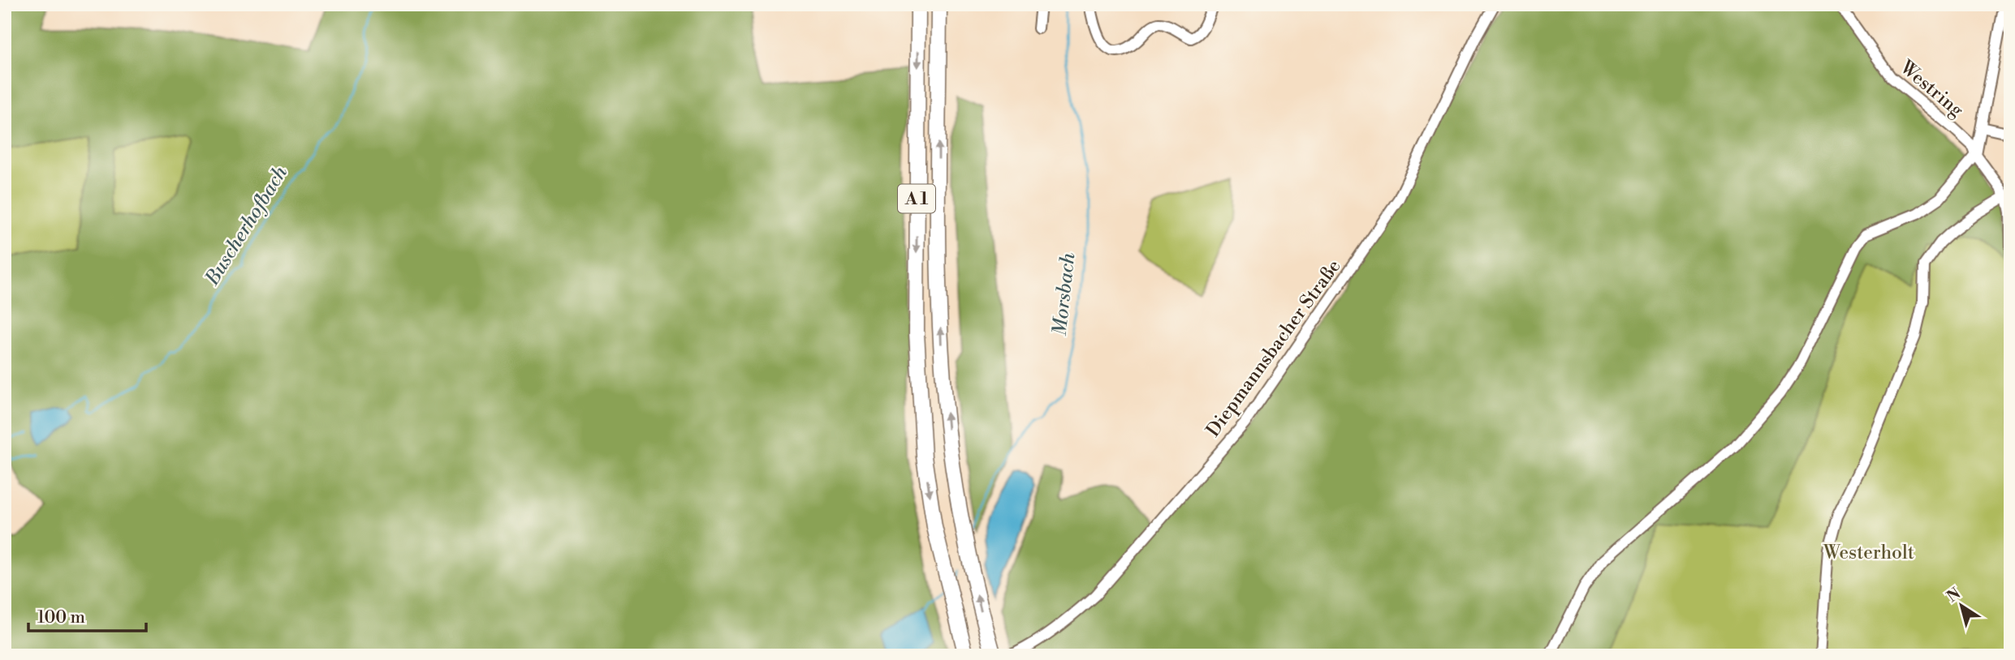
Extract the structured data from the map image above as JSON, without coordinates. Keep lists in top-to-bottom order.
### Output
{
  "streets": {
    "highway": ["A 1"],
    "street": ["Westring", "Diepmannsbacher Straße"]
  },
  "water": ["Buscherhofbach", "Morsbach"],
  "parks": ["Westerholt"],
  "scale_bar": "100 m",
  "north": "top left"
}
